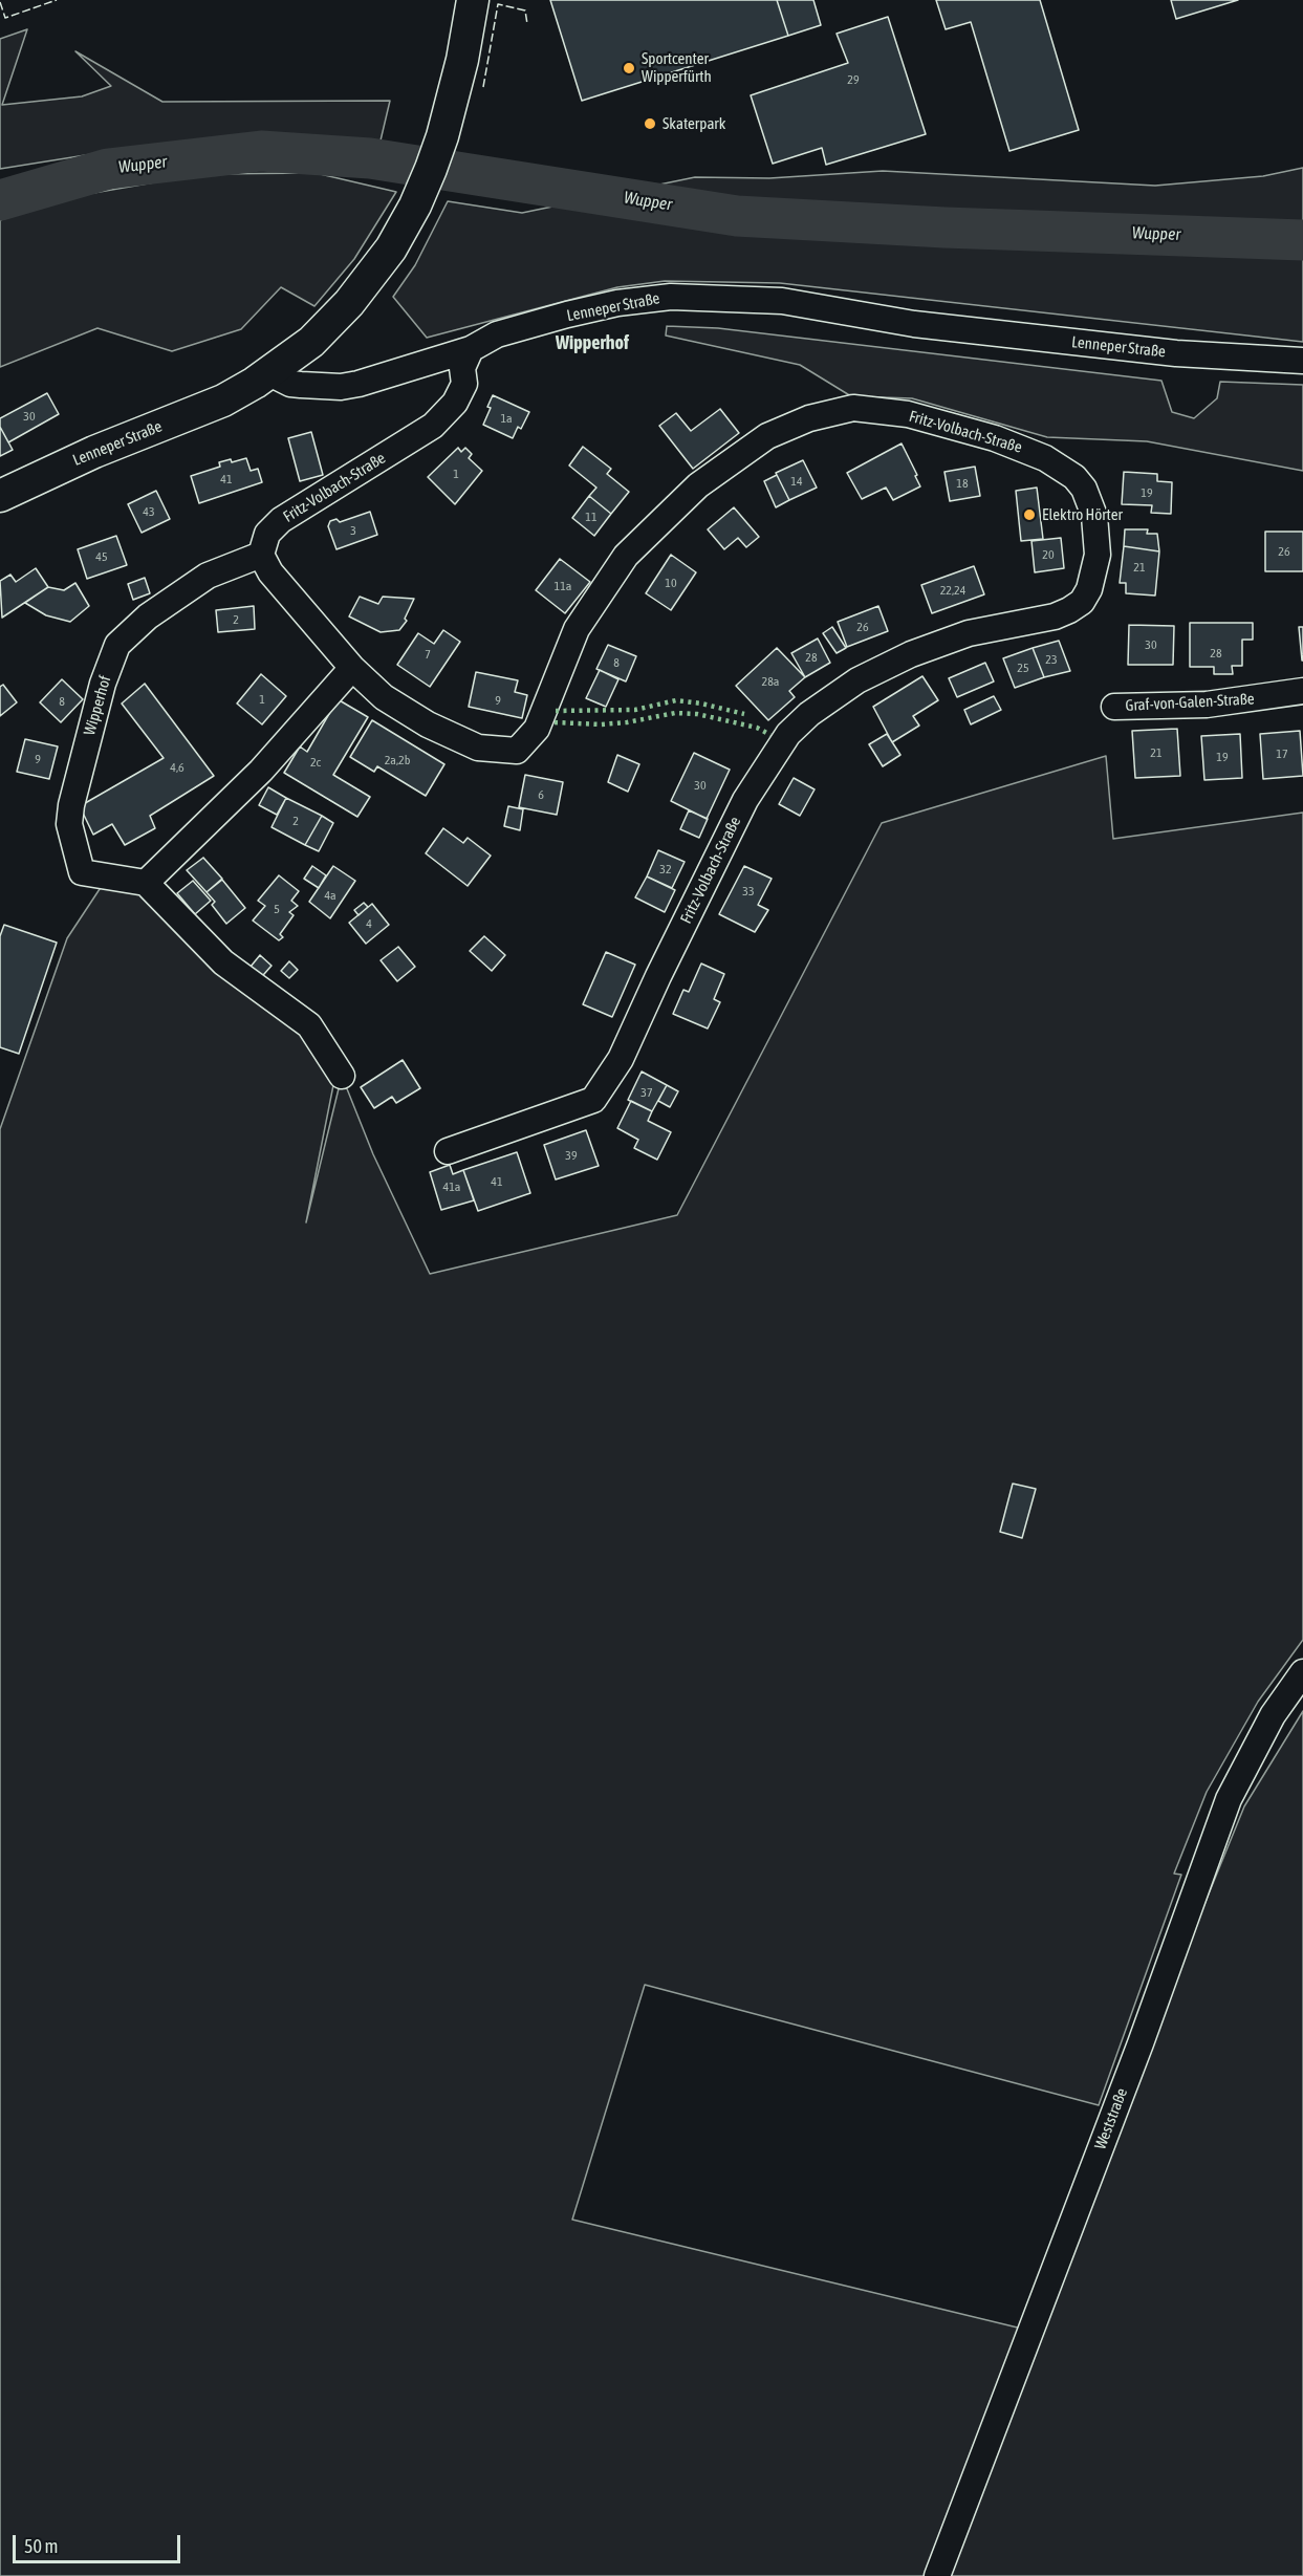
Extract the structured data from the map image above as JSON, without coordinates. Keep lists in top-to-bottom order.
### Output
{
  "streets": {
    "main road": ["Lenneper Straße"],
    "street": [
      "Fritz-Volbach-Straße",
      "Graf-von-Galen-Straße",
      "Wipperhof",
      "Weststraße"
    ]
  },
  "crossings": [
    ["Lenneper Straße", "Fritz-Volbach-Straße"],
    ["Fritz-Volbach-Straße", "Wipperhof"]
  ],
  "districts": ["Wipperhof"],
  "water": ["Wupper"],
  "places": ["Sportcenter Wipperfürth", "Skaterpark", "Elektro Hörter"],
  "house_numbers": [
    "29",
    "30",
    "1a",
    "1",
    "41",
    "14",
    "18",
    "19",
    "43",
    "11",
    "3",
    "26",
    "20",
    "45",
    "21",
    "10",
    "11a",
    "22,24",
    "2",
    "26",
    "30",
    "28",
    "7",
    "28",
    "23",
    "8",
    "25",
    "28a",
    "1",
    "9",
    "8",
    "21",
    "17",
    "19",
    "9",
    "2a,2b",
    "2c",
    "4,6",
    "30",
    "6",
    "2",
    "32",
    "33",
    "4a",
    "5",
    "4",
    "37",
    "39",
    "41",
    "41a"
  ],
  "scale_bar": "50 m"
}
